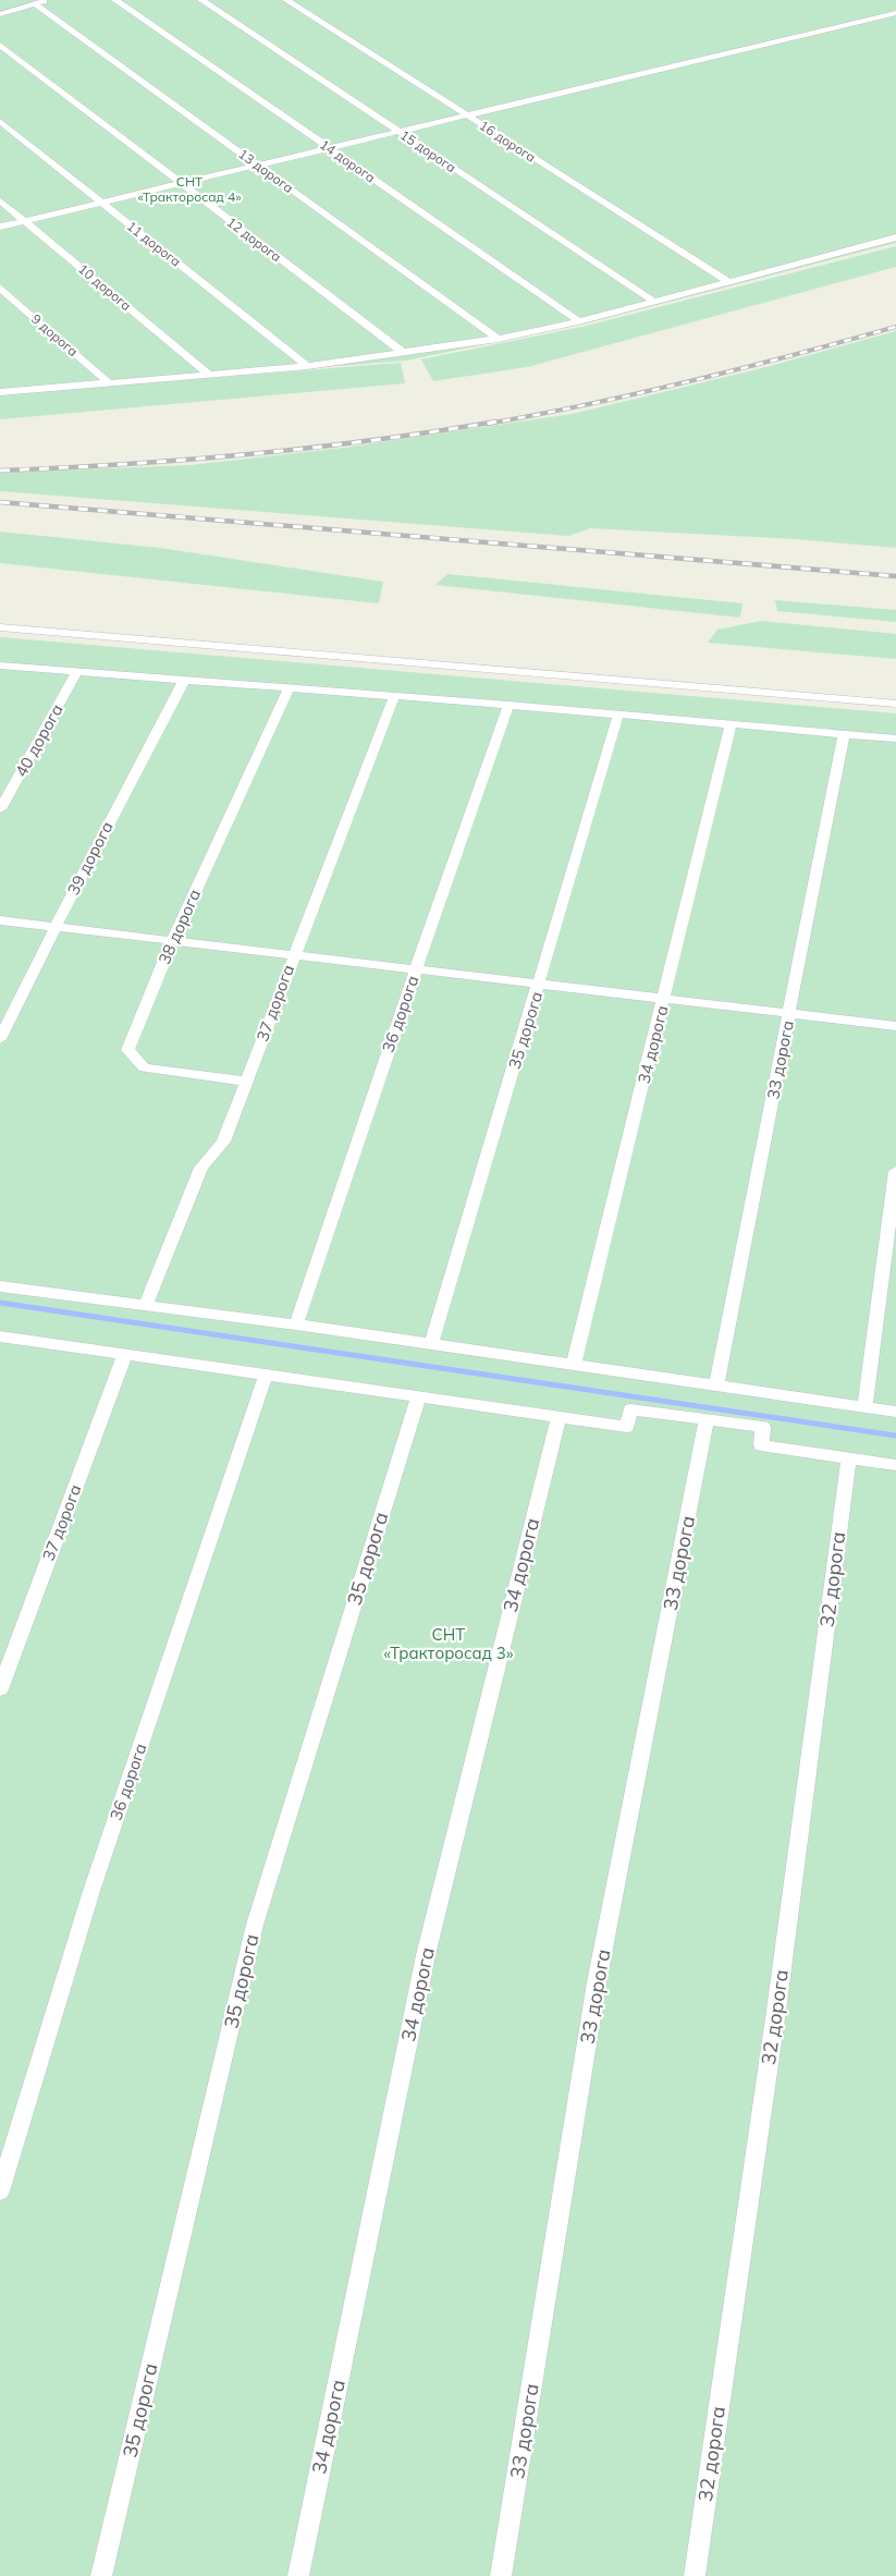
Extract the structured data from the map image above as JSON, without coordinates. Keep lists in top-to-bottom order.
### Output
{
  "streets": {
    "street": [
      "16 дорога",
      "15 дорога",
      "14 дорога",
      "13 дорога",
      "12 дорога",
      "11 дорога",
      "10 дорога",
      "9 дорога",
      "40 дорога",
      "39 дорога",
      "38 дорога",
      "37 дорога",
      "36 дорога",
      "35 дорога",
      "34 дорога",
      "33 дорога",
      "32 дорога"
    ]
  },
  "crossings": [
    ["38 дорога", "37 дорога"]
  ],
  "parks": ["СНТ «Тракторосад 4»", "СНТ «Тракторосад 3»"]
}
